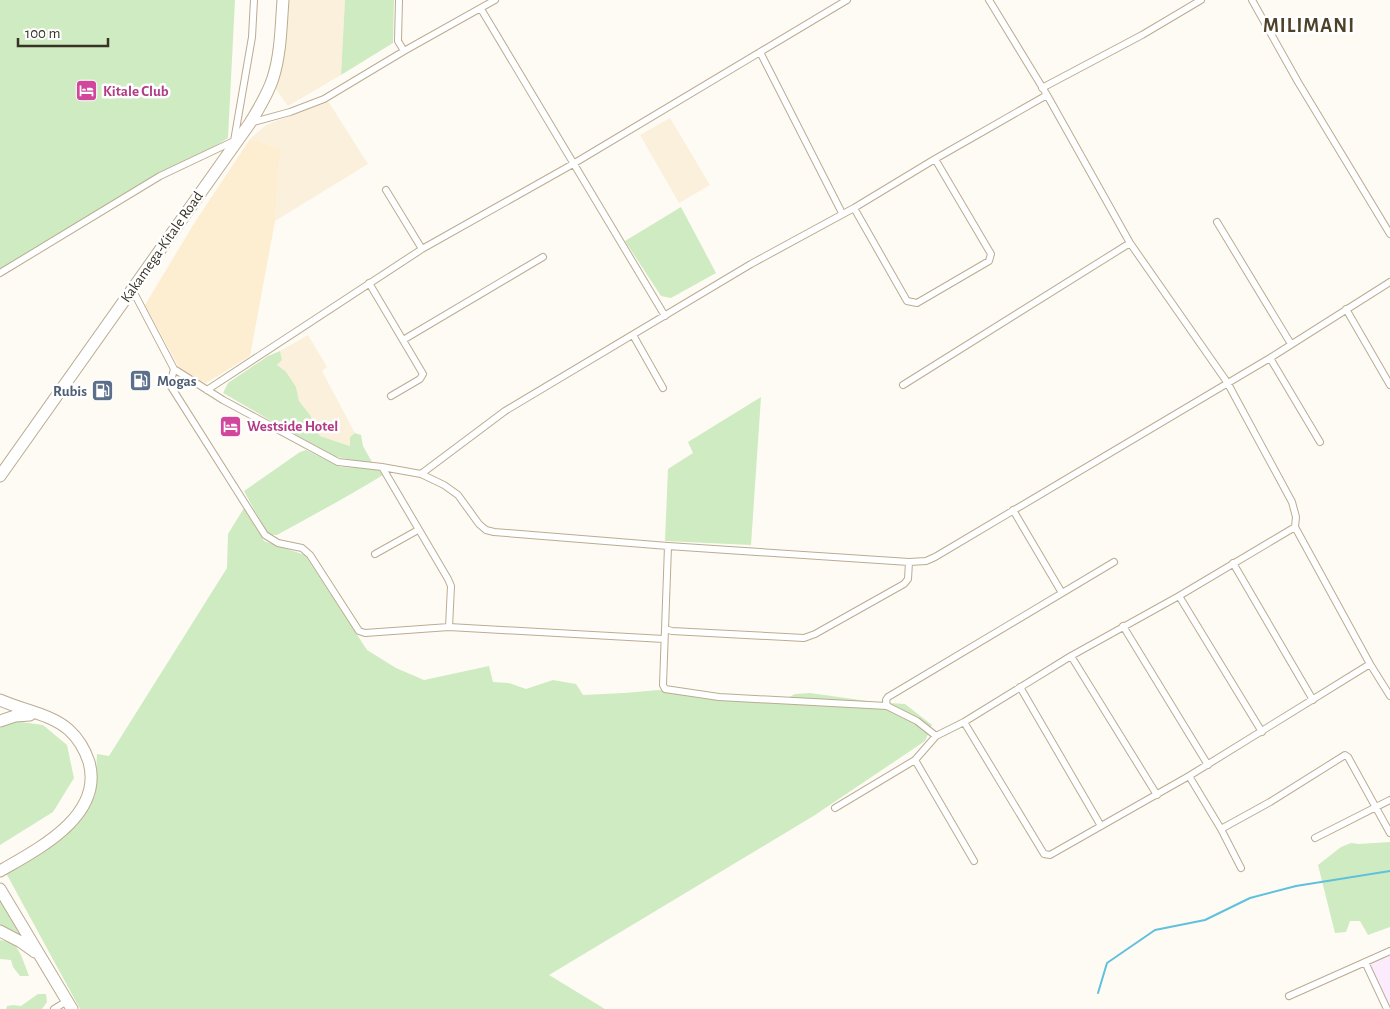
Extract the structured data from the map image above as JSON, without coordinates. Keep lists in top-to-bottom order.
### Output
{
  "streets": {
    "highway": ["Kakamega-Kitale Road"]
  },
  "districts": ["MILIMANI"],
  "places": {
    "hotel": ["Kitale Club", "Westside Hotel"],
    "fuel station": ["Mogas", "Rubis"]
  },
  "scale_bar": "100 m"
}
